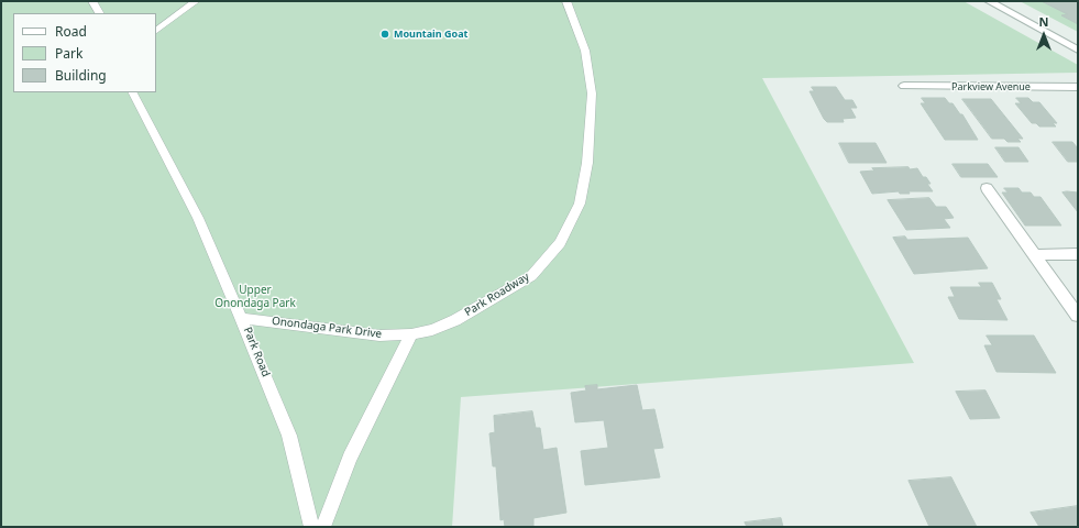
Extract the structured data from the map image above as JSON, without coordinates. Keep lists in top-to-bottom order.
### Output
{
  "streets": {
    "street": ["Parkview Avenue"],
    "lane": ["Park Roadway", "Onondaga Park Drive", "Park Road"]
  },
  "crossings": [
    ["Park Roadway", "Onondaga Park Drive"],
    ["Onondaga Park Drive", "Park Road"]
  ],
  "parks": ["Upper Onondaga Park"],
  "places": ["Mountain Goat"],
  "legend": ["Road", "Park", "Building"],
  "north": "top"
}
